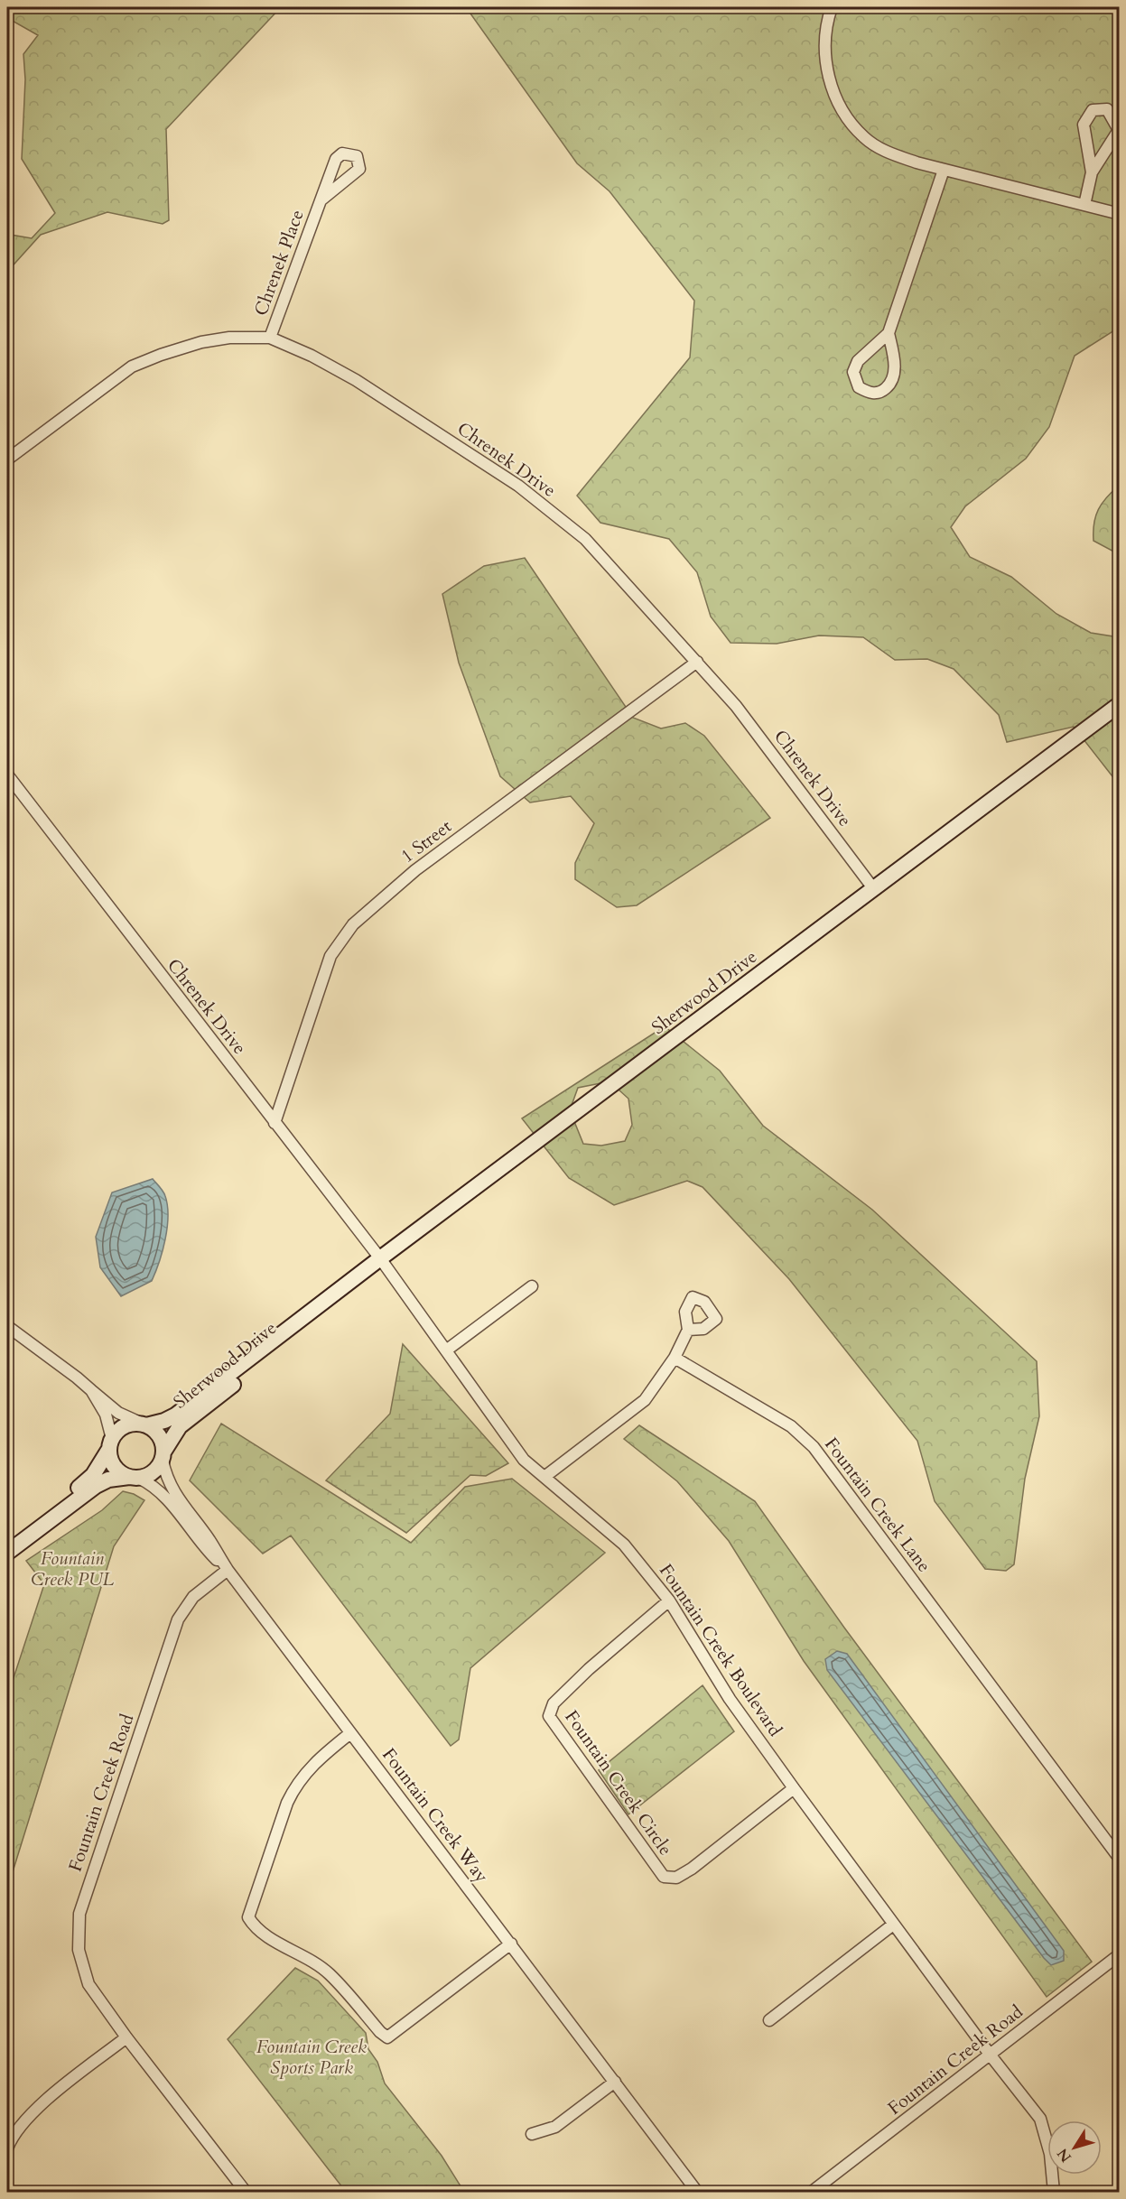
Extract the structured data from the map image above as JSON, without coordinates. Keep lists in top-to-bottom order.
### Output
{
  "streets": {
    "street": [
      "Chrenek Place",
      "Chrenek Drive",
      "1 Street",
      "Sherwood Drive",
      "Fountain Creek Lane",
      "Fountain Creek Boulevard",
      "Fountain Creek Circle",
      "Fountain Creek Road",
      "Fountain Creek Way"
    ]
  },
  "crossings": [
    ["Chrenek Place", "Chrenek Drive"],
    ["Chrenek Drive", "1 Street"],
    ["Chrenek Drive", "Sherwood Drive"],
    ["Chrenek Drive", "Fountain Creek Boulevard"],
    ["Sherwood Drive", "Fountain Creek Boulevard"],
    ["Sherwood Drive", "Fountain Creek Way"],
    ["Fountain Creek Boulevard", "Fountain Creek Circle"],
    ["Fountain Creek Boulevard", "Fountain Creek Road"],
    ["Fountain Creek Road", "Fountain Creek Way"]
  ],
  "parks": ["Fountain Creek PUL", "Fountain Creek Sports Park"],
  "north": "bottom left"
}
